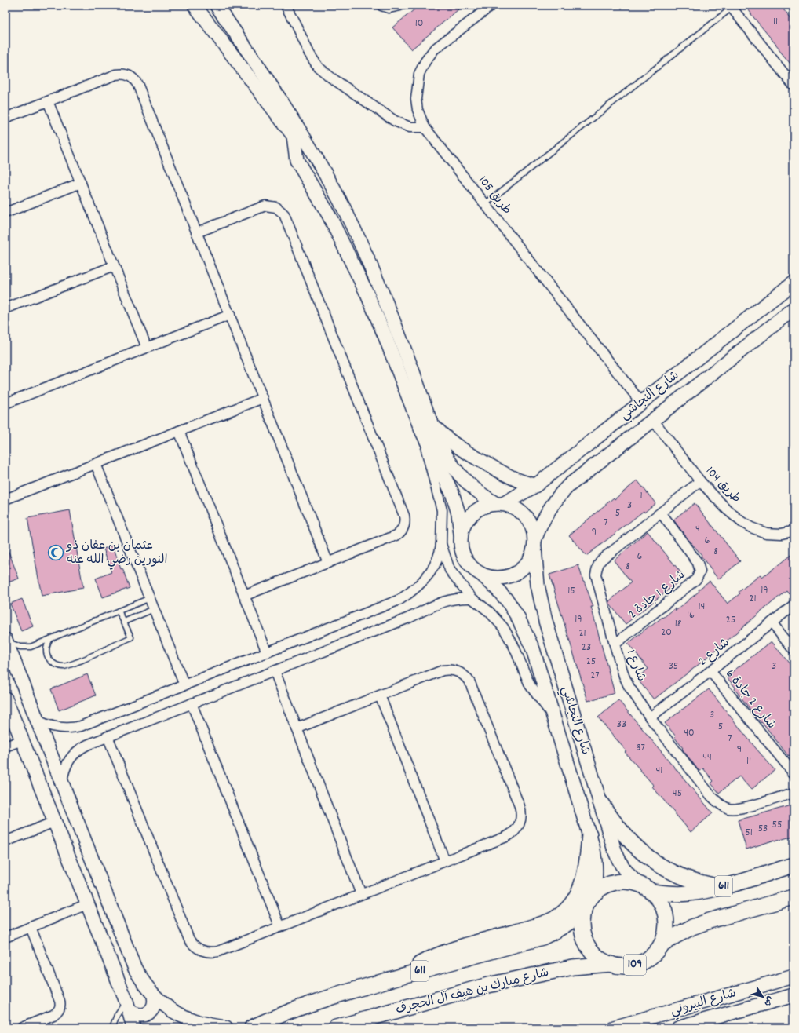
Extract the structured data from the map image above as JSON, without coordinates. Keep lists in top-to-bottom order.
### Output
{
  "streets": {
    "main road": ["611", "109", "شارع مبارك بن هيف آل الحجرف"],
    "street": [
      "طريق 105",
      "شارع النجاشي",
      "طريق 104",
      "شارع 1 جادة 2",
      "شارع 2",
      "شارع 1",
      "شارع 2 جادة 6",
      "شارع البيروني"
    ]
  },
  "crossings": [
    ["طريق 105", "شارع النجاشي"],
    ["شارع النجاشي", "طريق 104"],
    ["شارع النجاشي", "611"],
    ["شارع النجاشي", "109"],
    ["شارع النجاشي", "شارع مبارك بن هيف آل الحجرف"],
    ["طريق 104", "شارع 1"],
    ["شارع 1 جادة 2", "شارع 1"],
    ["شارع 2", "شارع 1"],
    ["شارع 2", "شارع 2 جادة 6"],
    ["611", "109"],
    ["611", "شارع مبارك بن هيف آل الحجرف"],
    ["109", "شارع مبارك بن هيف آل الحجرف"]
  ],
  "places": {
    "mosque": ["عثمان بن عفان ذو النورين رضي الله عنه"]
  },
  "house_numbers": [
    "11",
    "10",
    "1",
    "3",
    "5",
    "7",
    "4",
    "9",
    "6",
    "8",
    "6",
    "8",
    "19",
    "15",
    "21",
    "14",
    "16",
    "19",
    "25",
    "18",
    "20",
    "21",
    "23",
    "25",
    "35",
    "3",
    "27",
    "3",
    "33",
    "5",
    "40",
    "7",
    "37",
    "9",
    "44",
    "11",
    "41",
    "45",
    "55",
    "53",
    "51"
  ],
  "north": "bottom right"
}
